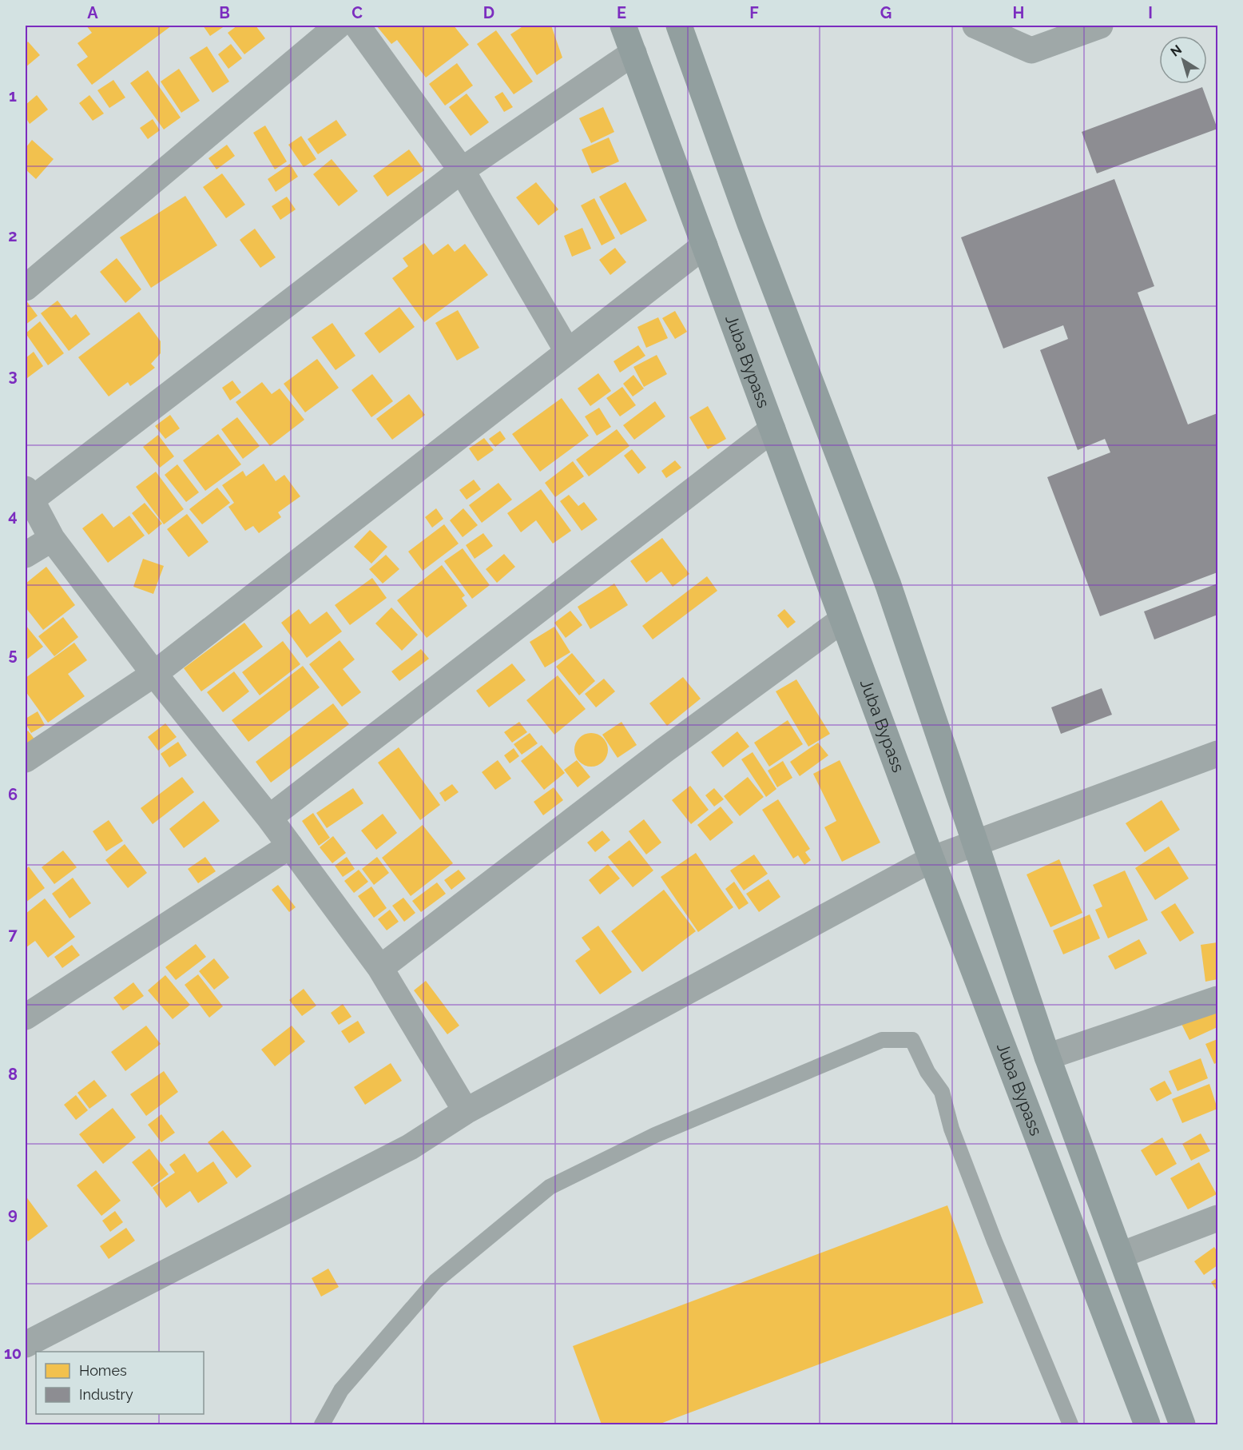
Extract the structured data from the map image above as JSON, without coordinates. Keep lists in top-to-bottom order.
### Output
{
  "streets": {
    "main road": ["Juba Bypass"]
  },
  "legend": ["Homes", "Industry"],
  "north": "top left",
  "grid": {
    "columns": [
      "A",
      "B",
      "C",
      "D",
      "E",
      "F",
      "G",
      "H",
      "I"
    ],
    "rows": [
      "1",
      "2",
      "3",
      "4",
      "5",
      "6",
      "7",
      "8",
      "9",
      "10"
    ]
  }
}
